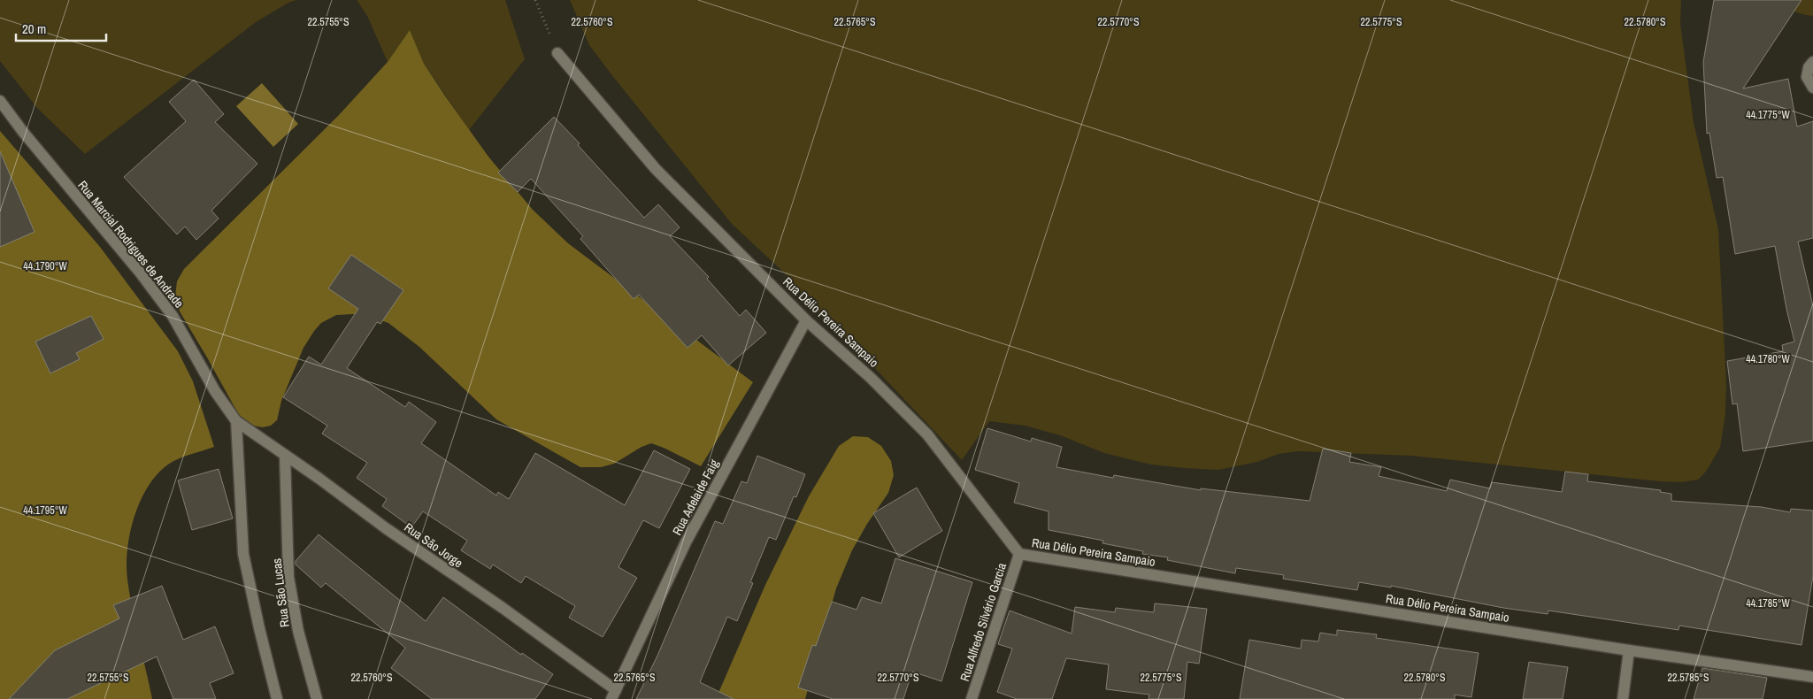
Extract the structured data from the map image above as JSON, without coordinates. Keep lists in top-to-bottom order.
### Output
{
  "streets": {
    "street": [
      "Rua Marcial Rodrigues de Andrade",
      "Rua Délio Pereira Sampaio",
      "Rua Adelaide Faig",
      "Rua São Jorge",
      "Rua São Lucas",
      "Rua Alfredo Silvério Garcia"
    ]
  },
  "crossings": [
    ["Rua Marcial Rodrigues de Andrade", "Rua São Jorge"],
    ["Rua Délio Pereira Sampaio", "Rua Adelaide Faig"],
    ["Rua Délio Pereira Sampaio", "Rua Alfredo Silvério Garcia"],
    ["Rua Adelaide Faig", "Rua São Jorge"],
    ["Rua São Jorge", "Rua São Lucas"]
  ],
  "scale_bar": "20 m",
  "coordinates": [
    "22.5755°S",
    "22.5760°S",
    "22.5765°S",
    "22.5770°S",
    "22.5775°S",
    "22.5780°S",
    "44.1775°W",
    "44.1790°W",
    "44.1780°W",
    "44.1795°W",
    "44.1785°W",
    "22.5785°S"
  ]
}
